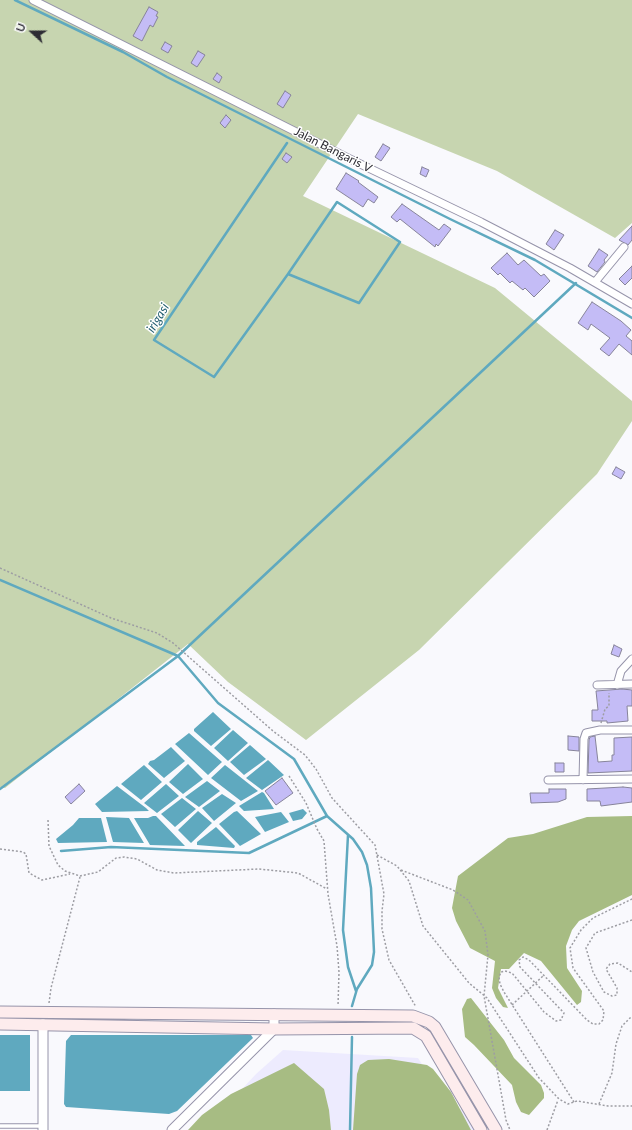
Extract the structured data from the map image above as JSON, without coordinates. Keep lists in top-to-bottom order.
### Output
{
  "streets": {
    "street": ["Jalan Bangaris V"]
  },
  "water": ["irigasi"],
  "north": "left"
}
